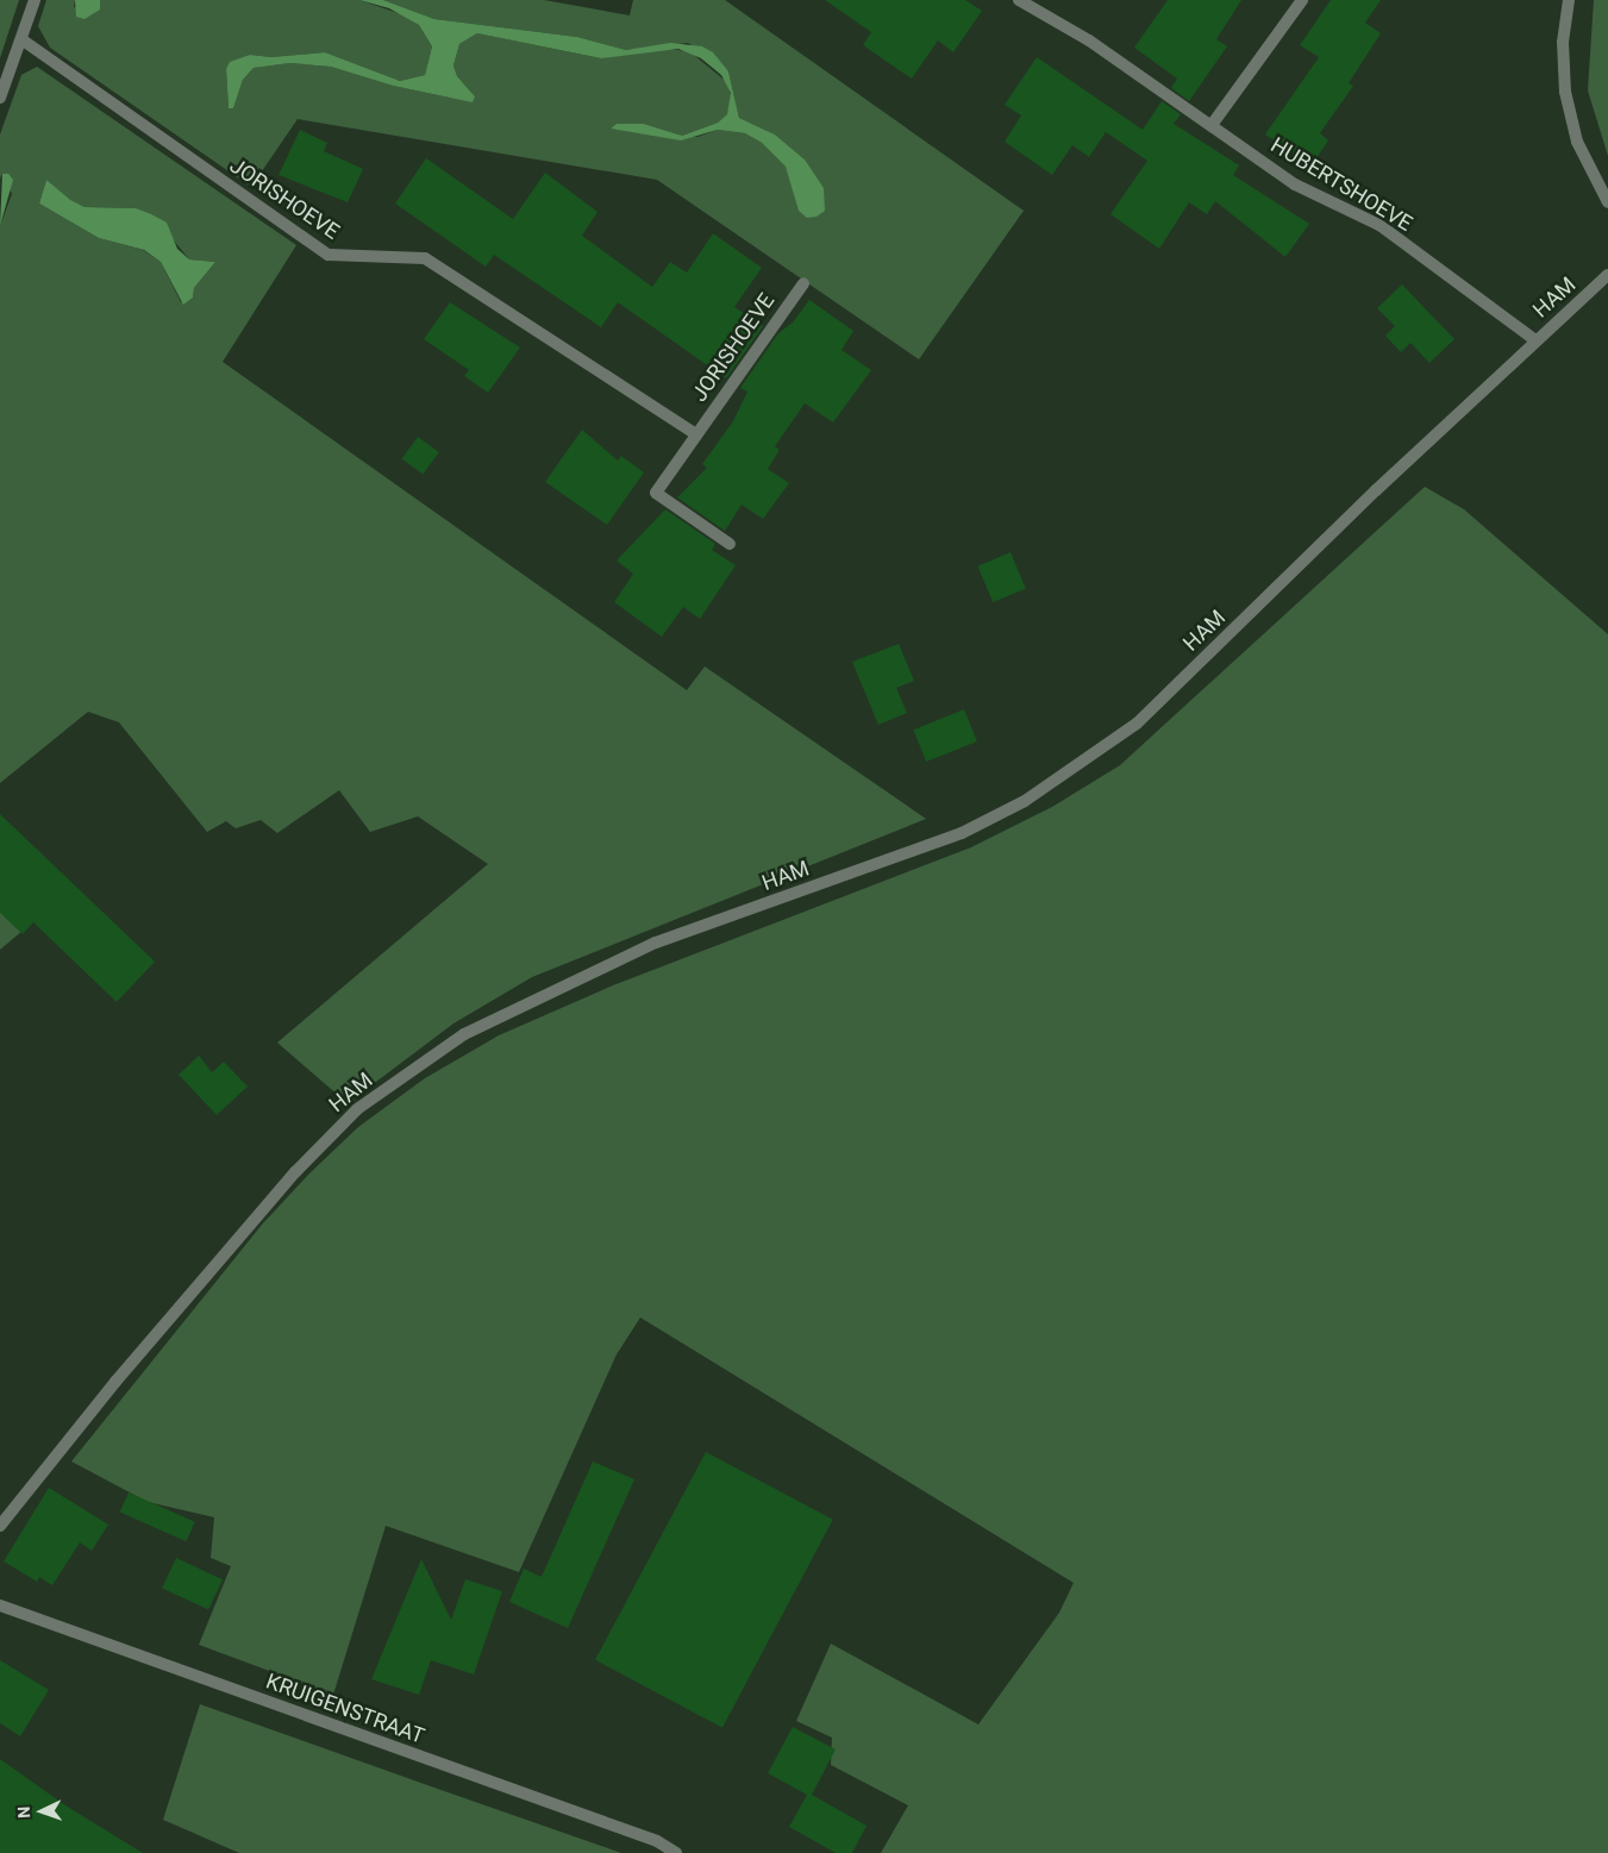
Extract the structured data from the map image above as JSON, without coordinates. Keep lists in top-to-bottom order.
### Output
{
  "streets": {
    "street": [
      "HUBERTSHOEVE",
      "JORISHOEVE",
      "HAM",
      "KRUIGENSTRAAT"
    ]
  },
  "crossings": [
    ["HUBERTSHOEVE", "HAM"]
  ],
  "north": "left"
}
